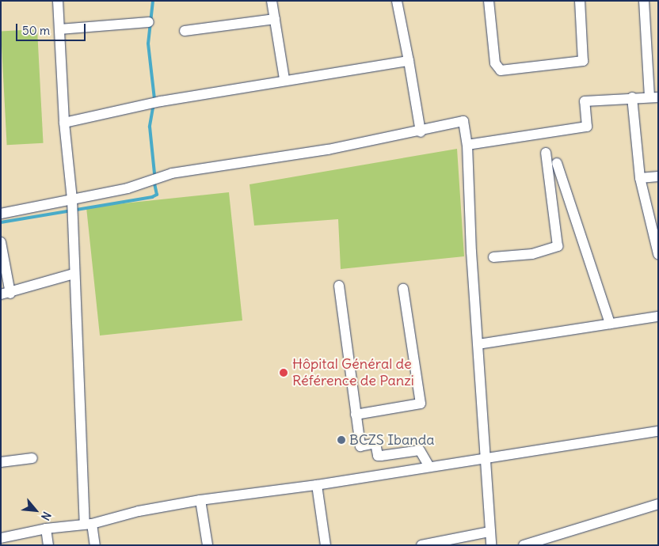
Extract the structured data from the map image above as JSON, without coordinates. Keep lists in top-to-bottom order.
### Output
{
  "places": ["Hôpital Général de Référence de Panzi", "BCZS Ibanda"],
  "scale_bar": "50 m",
  "north": "bottom right"
}
